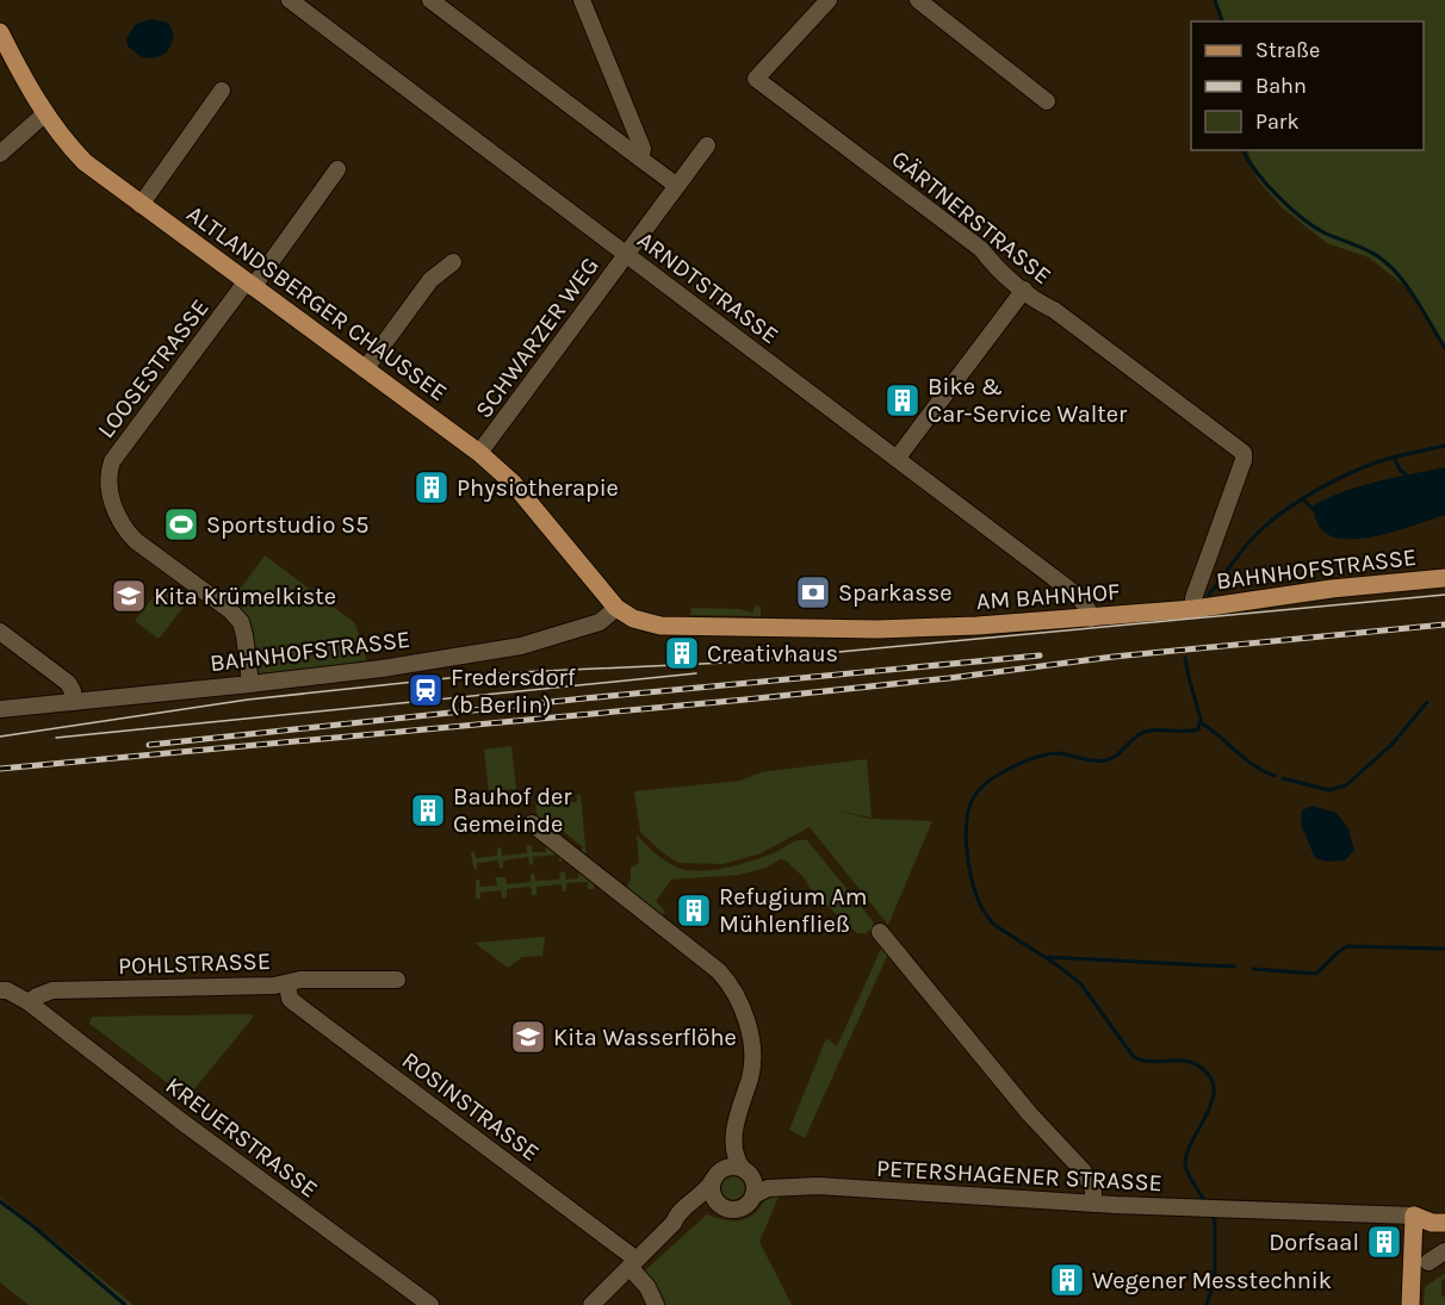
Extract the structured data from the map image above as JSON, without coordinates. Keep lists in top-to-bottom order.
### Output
{
  "streets": {
    "main road": ["ALTLANDSBERGER CHAUSSEE", "BAHNHOFSTRASSE", "AM BAHNHOF"],
    "street": [
      "GÄRTNERSTRASSE",
      "ARNDTSTRASSE",
      "SCHWARZER WEG",
      "LOOSESTRASSE",
      "POHLSTRASSE",
      "ROSINSTRASSE",
      "KREUERSTRASSE",
      "PETERSHAGENER STRASSE"
    ]
  },
  "crossings": [
    ["GÄRTNERSTRASSE", "BAHNHOFSTRASSE"],
    ["GÄRTNERSTRASSE", "AM BAHNHOF"],
    ["ARNDTSTRASSE", "SCHWARZER WEG"],
    ["ARNDTSTRASSE", "AM BAHNHOF"],
    ["ALTLANDSBERGER CHAUSSEE", "SCHWARZER WEG"],
    ["ALTLANDSBERGER CHAUSSEE", "LOOSESTRASSE"],
    ["ALTLANDSBERGER CHAUSSEE", "BAHNHOFSTRASSE"],
    ["ALTLANDSBERGER CHAUSSEE", "AM BAHNHOF"],
    ["LOOSESTRASSE", "BAHNHOFSTRASSE"],
    ["BAHNHOFSTRASSE", "AM BAHNHOF"],
    ["POHLSTRASSE", "ROSINSTRASSE"],
    ["POHLSTRASSE", "KREUERSTRASSE"],
    ["ROSINSTRASSE", "PETERSHAGENER STRASSE"]
  ],
  "places": {
    "building": [
      "Bike & Car-Service Walter",
      "Physiotherapie",
      "Creativhaus",
      "Bauhof der Gemeinde",
      "Refugium Am Mühlenfließ",
      "Dorfsaal",
      "Wegener Messtechnik"
    ],
    "sports": ["Sportstudio S5"],
    "bank": ["Sparkasse"],
    "school or university": ["Kita Krümelkiste", "Kita Wasserflöhe"],
    "station": ["Fredersdorf (b Berlin)"]
  },
  "legend": ["Straße", "Bahn", "Park"]
}
